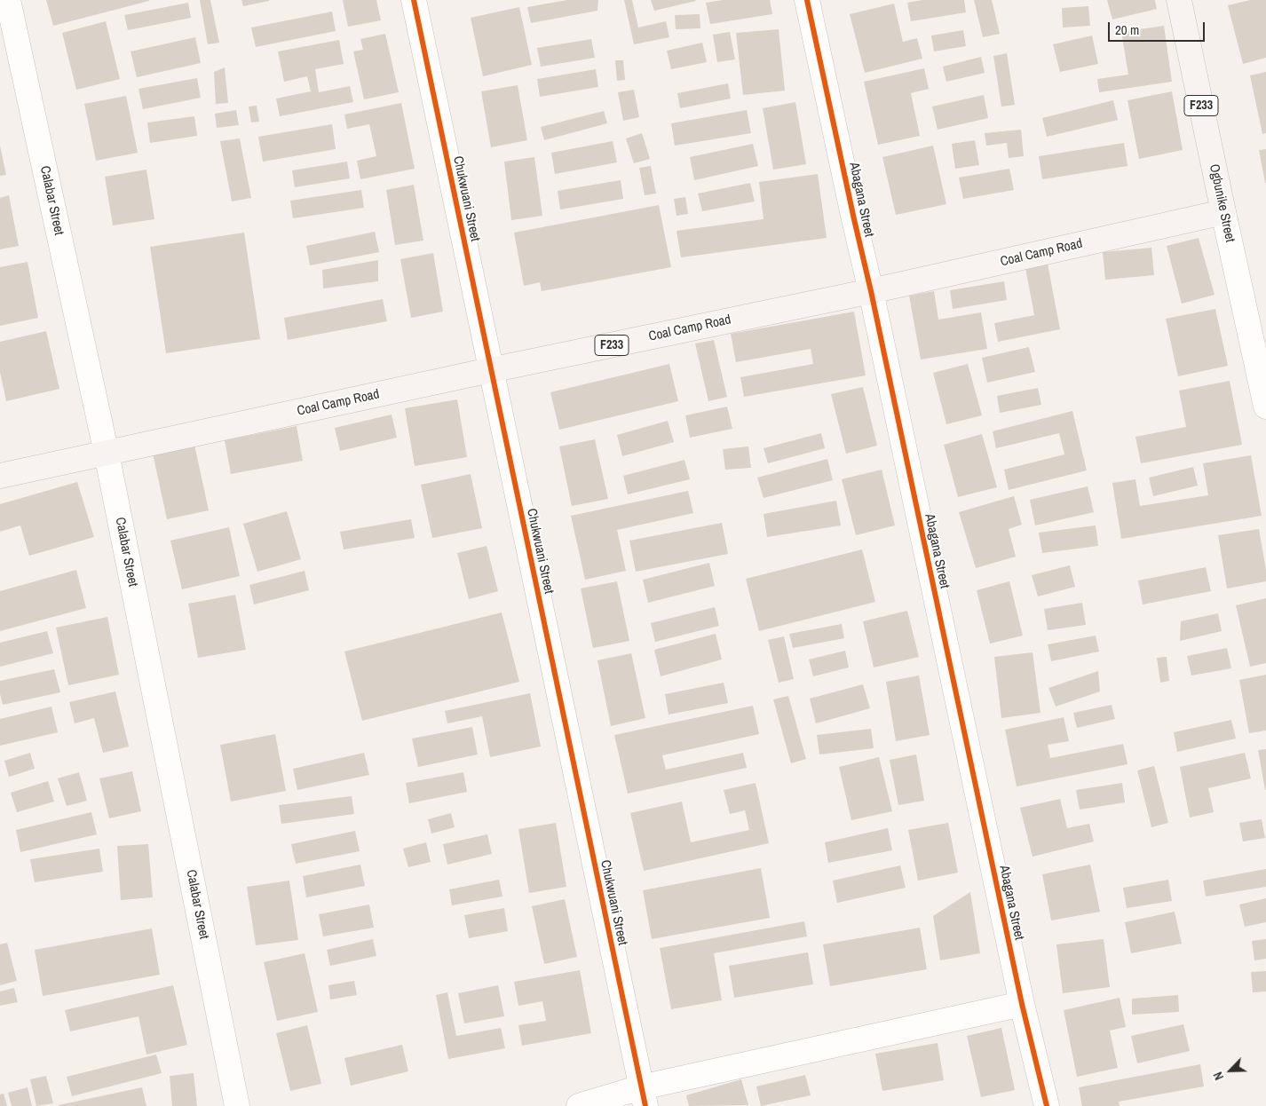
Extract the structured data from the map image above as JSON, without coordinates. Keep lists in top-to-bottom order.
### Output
{
  "streets": {
    "main road": ["F233", "Ogbunike Street", "Coal Camp Road"],
    "street": ["Chukwuani Street", "Abagana Street", "Calabar Street"]
  },
  "crossings": [
    ["Chukwuani Street", "Coal Camp Road"],
    ["Abagana Street", "Coal Camp Road"],
    ["Calabar Street", "Coal Camp Road"],
    ["Ogbunike Street", "Coal Camp Road"]
  ],
  "scale_bar": "20 m",
  "north": "bottom left"
}
